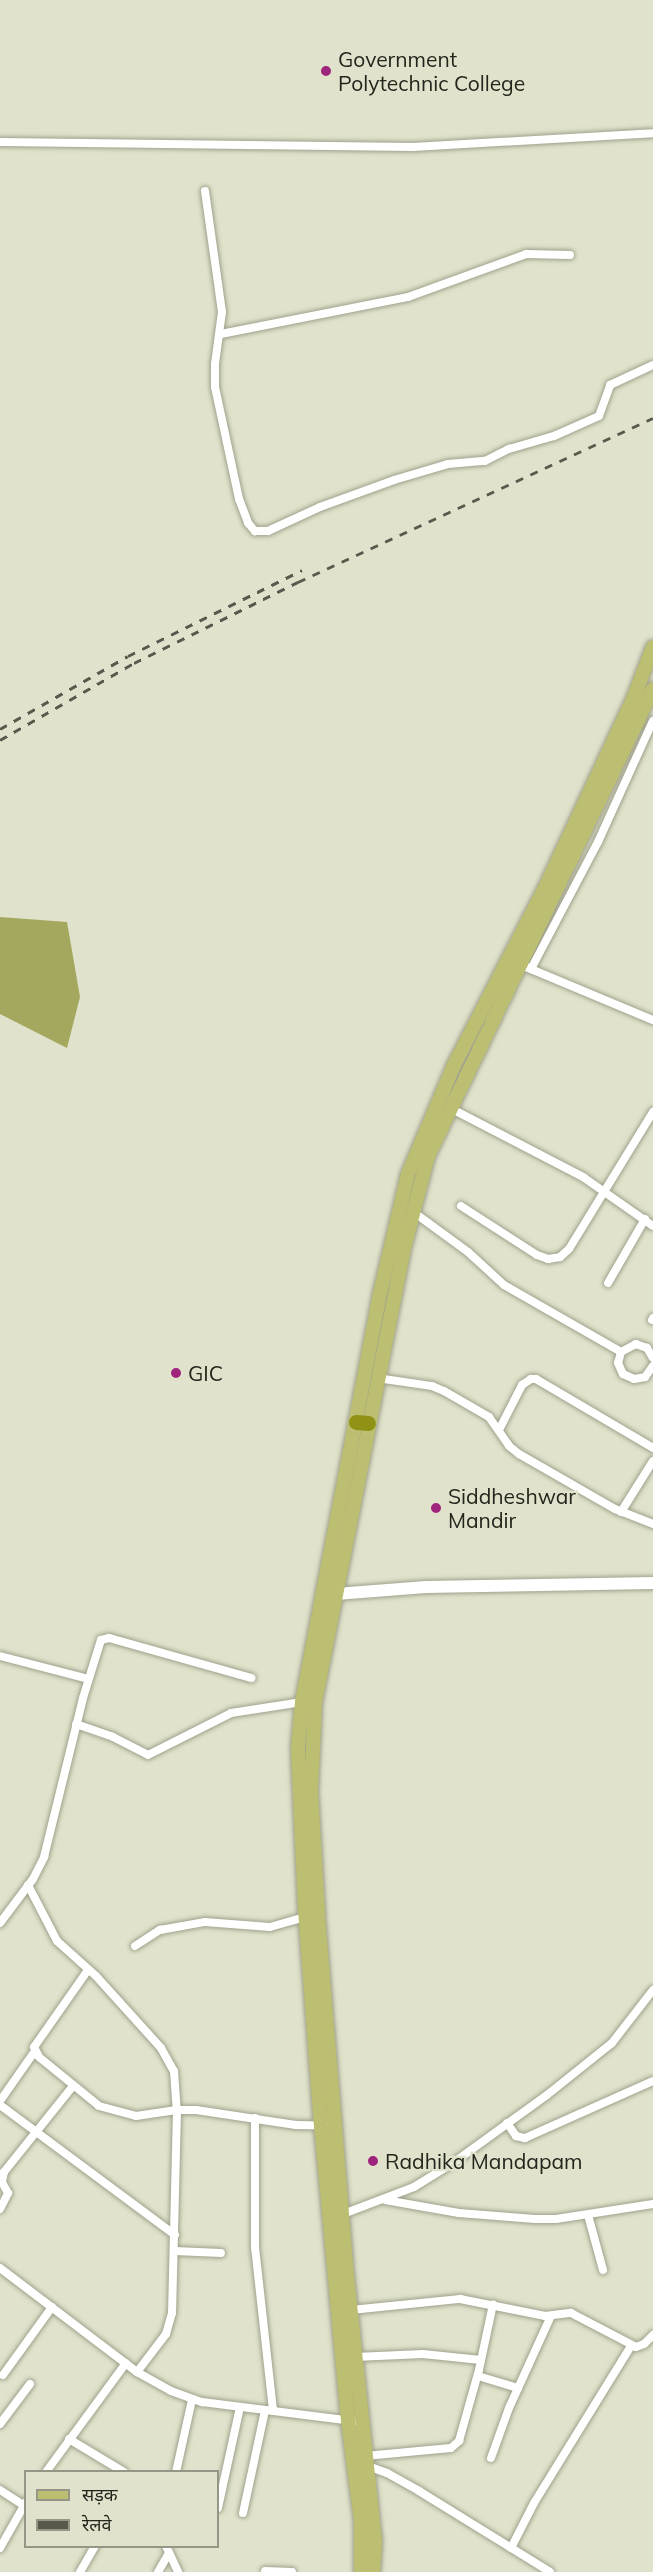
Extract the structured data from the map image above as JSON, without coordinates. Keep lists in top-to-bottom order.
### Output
{
  "places": [
    "Government Polytechnic College",
    "GIC",
    "Siddheshwar Mandir",
    "Radhika Mandapam"
  ],
  "legend": ["सड़क", "रेलवे"]
}
